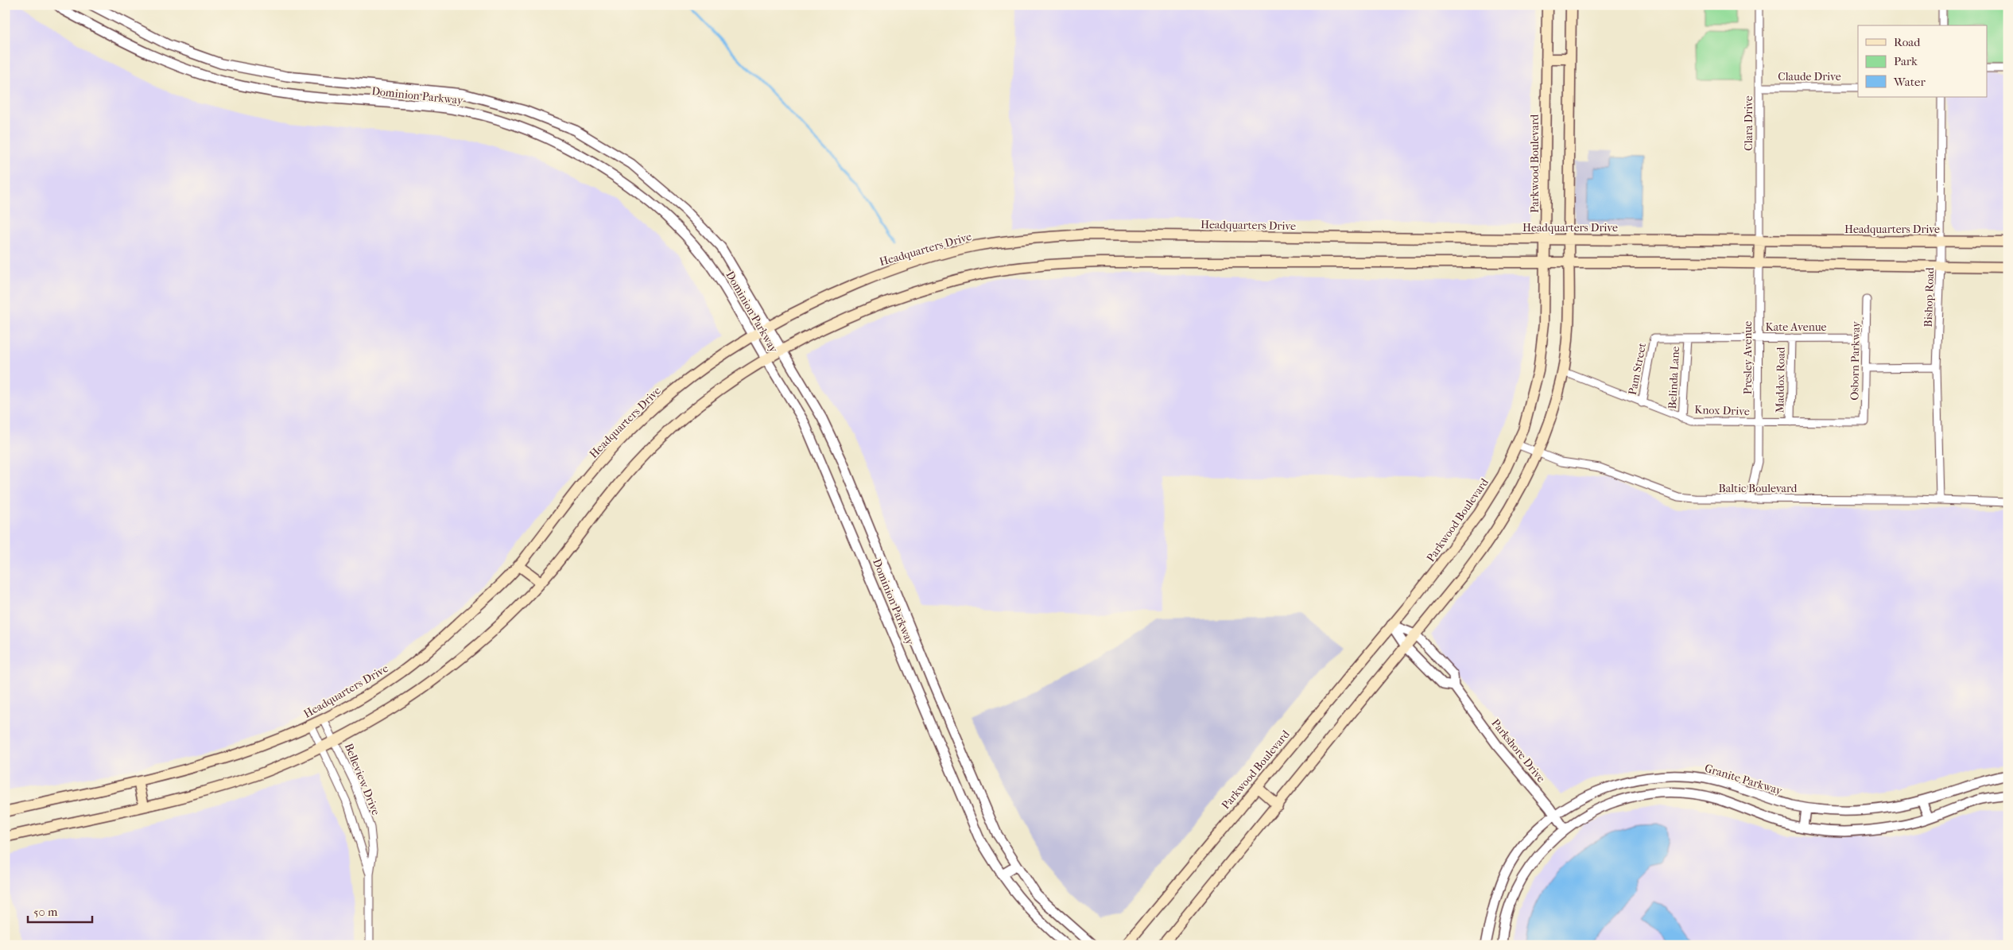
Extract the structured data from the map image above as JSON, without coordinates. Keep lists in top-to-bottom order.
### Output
{
  "streets": {
    "main road": ["Parkwood Boulevard", "Headquarters Drive"],
    "street": [
      "Claude Drive",
      "Dominion Parkway",
      "Clara Drive",
      "Bishop Road",
      "Kate Avenue",
      "Presley Avenue",
      "Osborn Parkway",
      "Pam Street",
      "Belinda Lane",
      "Maddox Road",
      "Knox Drive",
      "Baltic Boulevard",
      "Parkshore Drive",
      "Belleview Drive",
      "Granite Parkway"
    ]
  },
  "crossings": [
    ["Claude Drive", "Clara Drive"],
    ["Dominion Parkway", "Headquarters Drive"],
    ["Clara Drive", "Headquarters Drive"],
    ["Parkwood Boulevard", "Headquarters Drive"],
    ["Parkwood Boulevard", "Baltic Boulevard"],
    ["Parkwood Boulevard", "Parkshore Drive"],
    ["Headquarters Drive", "Bishop Road"],
    ["Headquarters Drive", "Belleview Drive"],
    ["Bishop Road", "Baltic Boulevard"],
    ["Kate Avenue", "Presley Avenue"],
    ["Kate Avenue", "Osborn Parkway"],
    ["Kate Avenue", "Pam Street"],
    ["Kate Avenue", "Belinda Lane"],
    ["Kate Avenue", "Maddox Road"],
    ["Presley Avenue", "Knox Drive"],
    ["Presley Avenue", "Baltic Boulevard"],
    ["Osborn Parkway", "Knox Drive"],
    ["Pam Street", "Knox Drive"],
    ["Belinda Lane", "Knox Drive"],
    ["Maddox Road", "Knox Drive"],
    ["Parkshore Drive", "Granite Parkway"]
  ],
  "legend": ["Road", "Park", "Water"],
  "scale_bar": "50 m"
}
